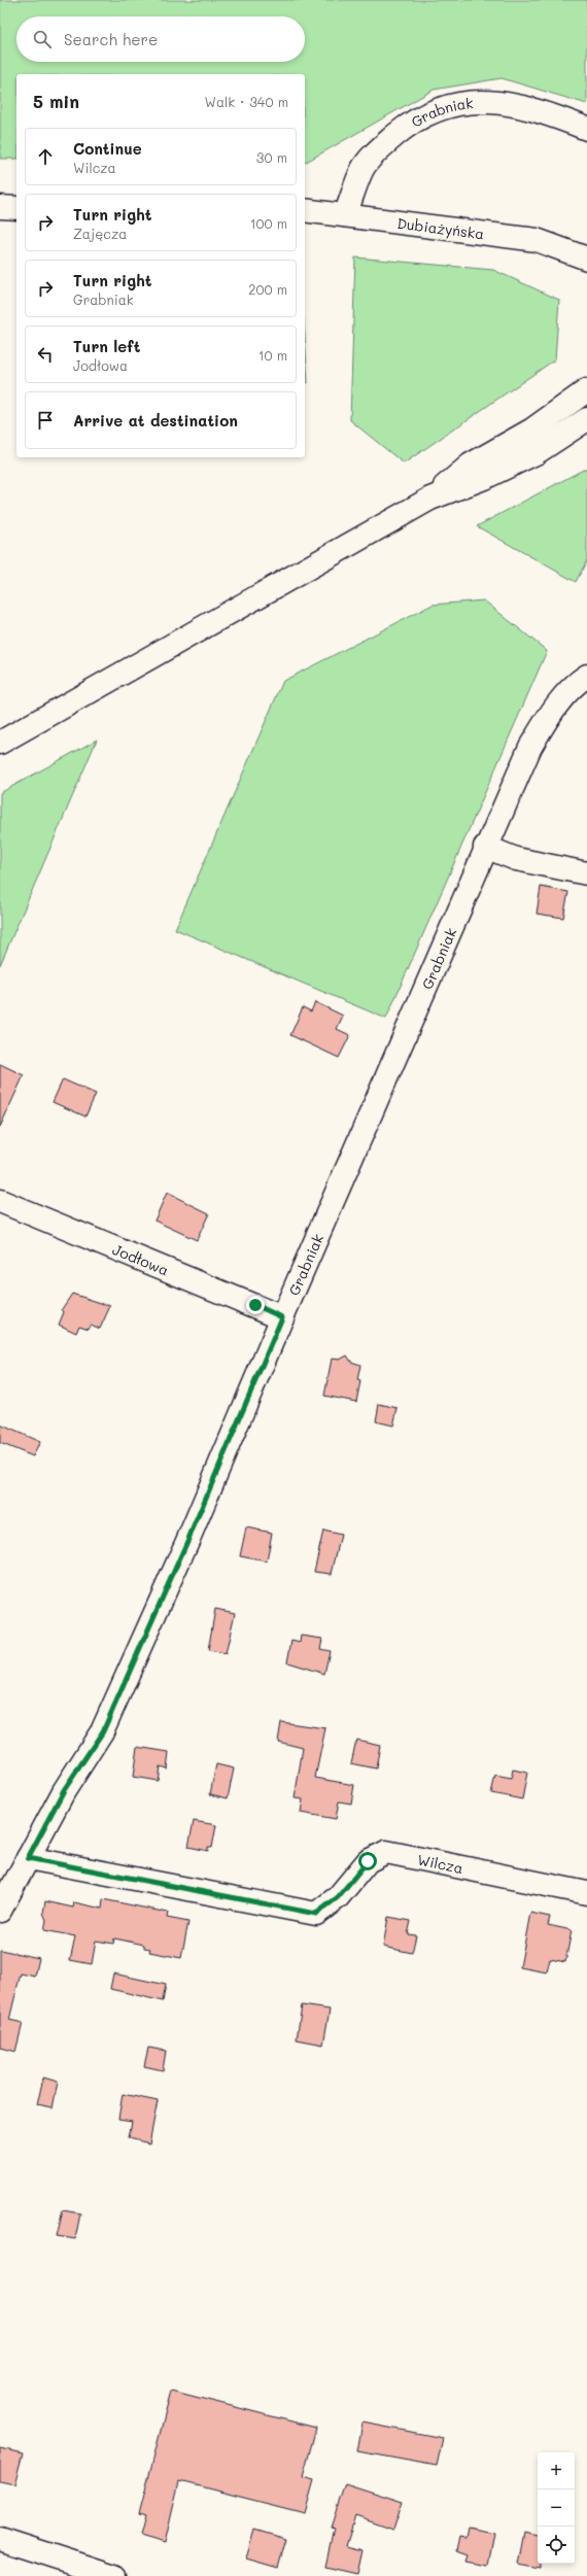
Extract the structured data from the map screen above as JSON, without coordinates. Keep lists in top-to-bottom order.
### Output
{
  "streets": {
    "street": [
      "Grabniak",
      "Dubiażyńska",
      "Jodłowa",
      "Wilcza"
    ]
  },
  "crossings": [
    ["Grabniak", "Dubiażyńska"],
    ["Grabniak", "Jodłowa"],
    ["Grabniak", "Wilcza"]
  ],
  "page": {
    "search": "Search here",
    "heading": ["5 min", "Walk · 340 m"],
    "list": [
      ["Continue", "Wilcza", "30 m"],
      ["Turn right", "Zajęcza", "100 m"],
      ["Turn right", "Grabniak", "200 m"],
      ["Turn left", "Jodłowa", "10 m"],
      "Arrive at destination"
    ],
    "map_buttons": ["+", "−"]
  }
}
